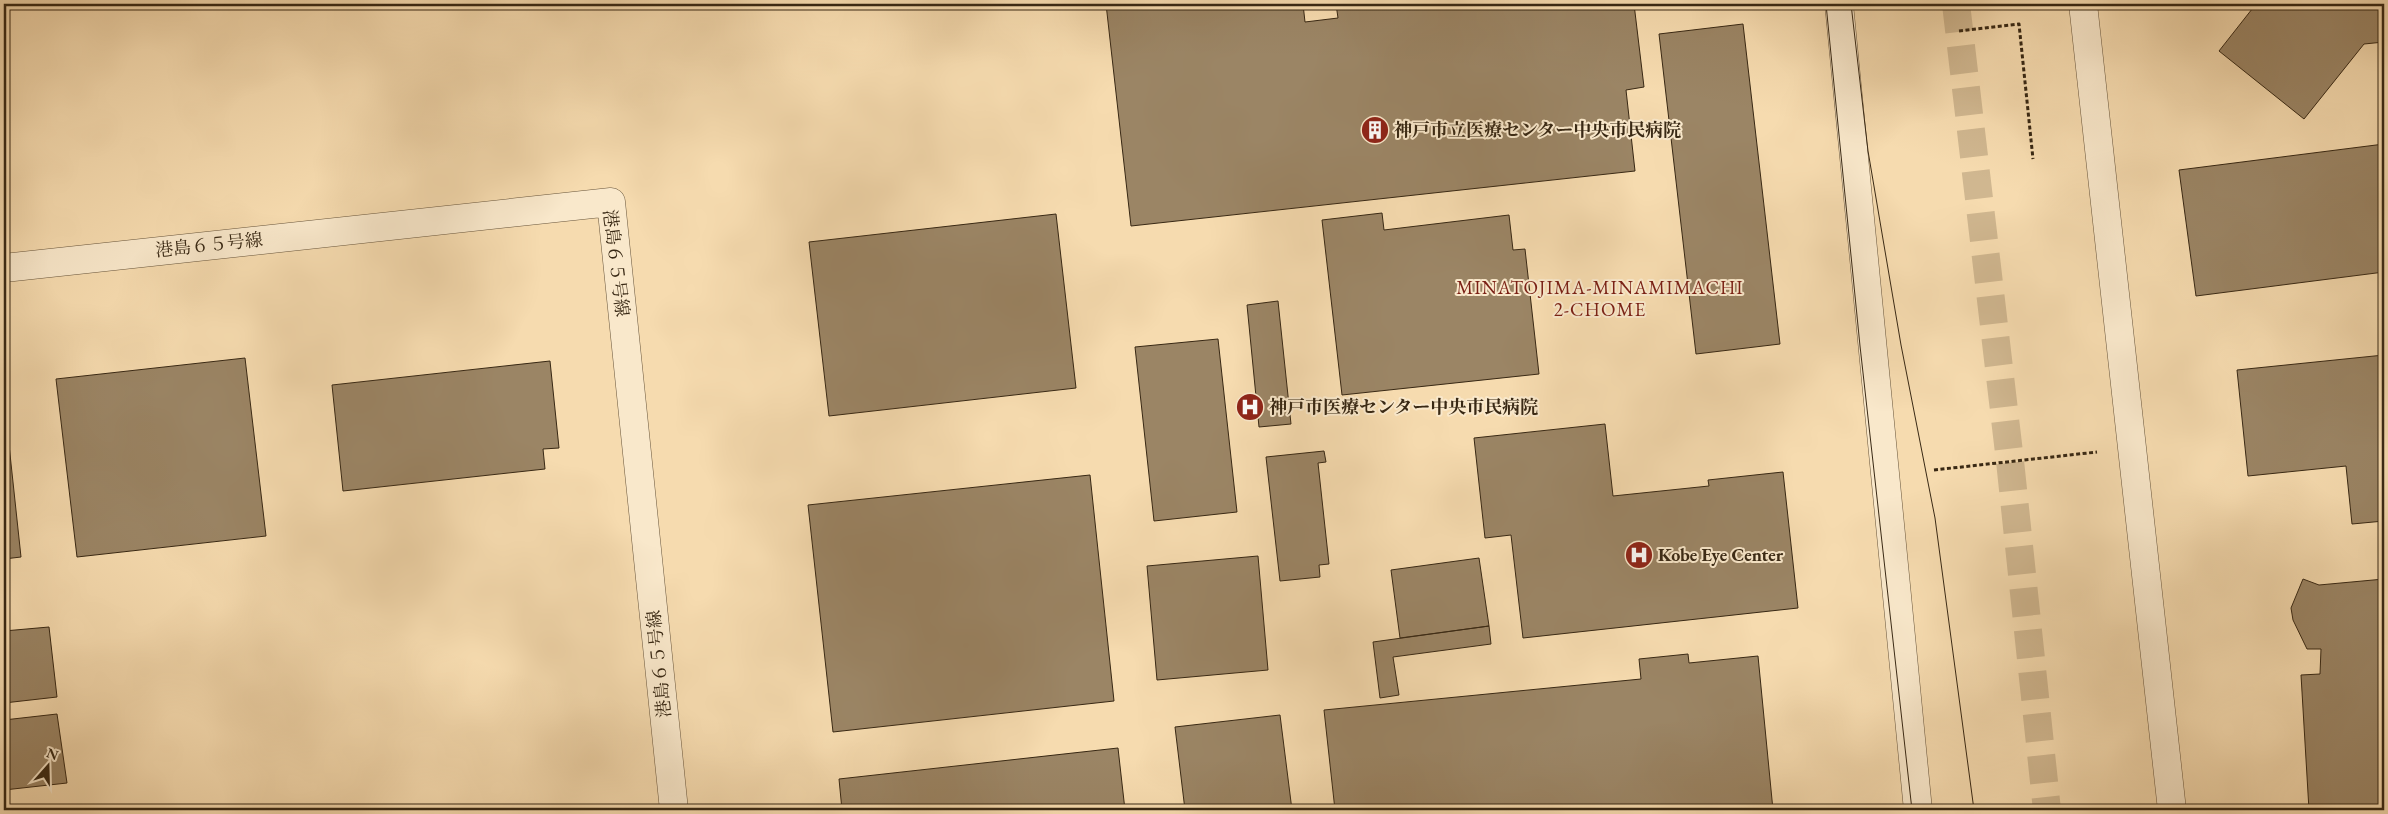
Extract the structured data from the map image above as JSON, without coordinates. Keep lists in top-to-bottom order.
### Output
{
  "streets": {
    "street": ["港島６５号線"]
  },
  "districts": ["MINATOJIMA-MINAMIMACHI 2-CHOME"],
  "places": {
    "building": ["神戸市立医療センター中央市民病院"],
    "hospital": ["神戸市医療センター中央市民病院", "Kobe Eye Center"]
  },
  "north": "top"
}
